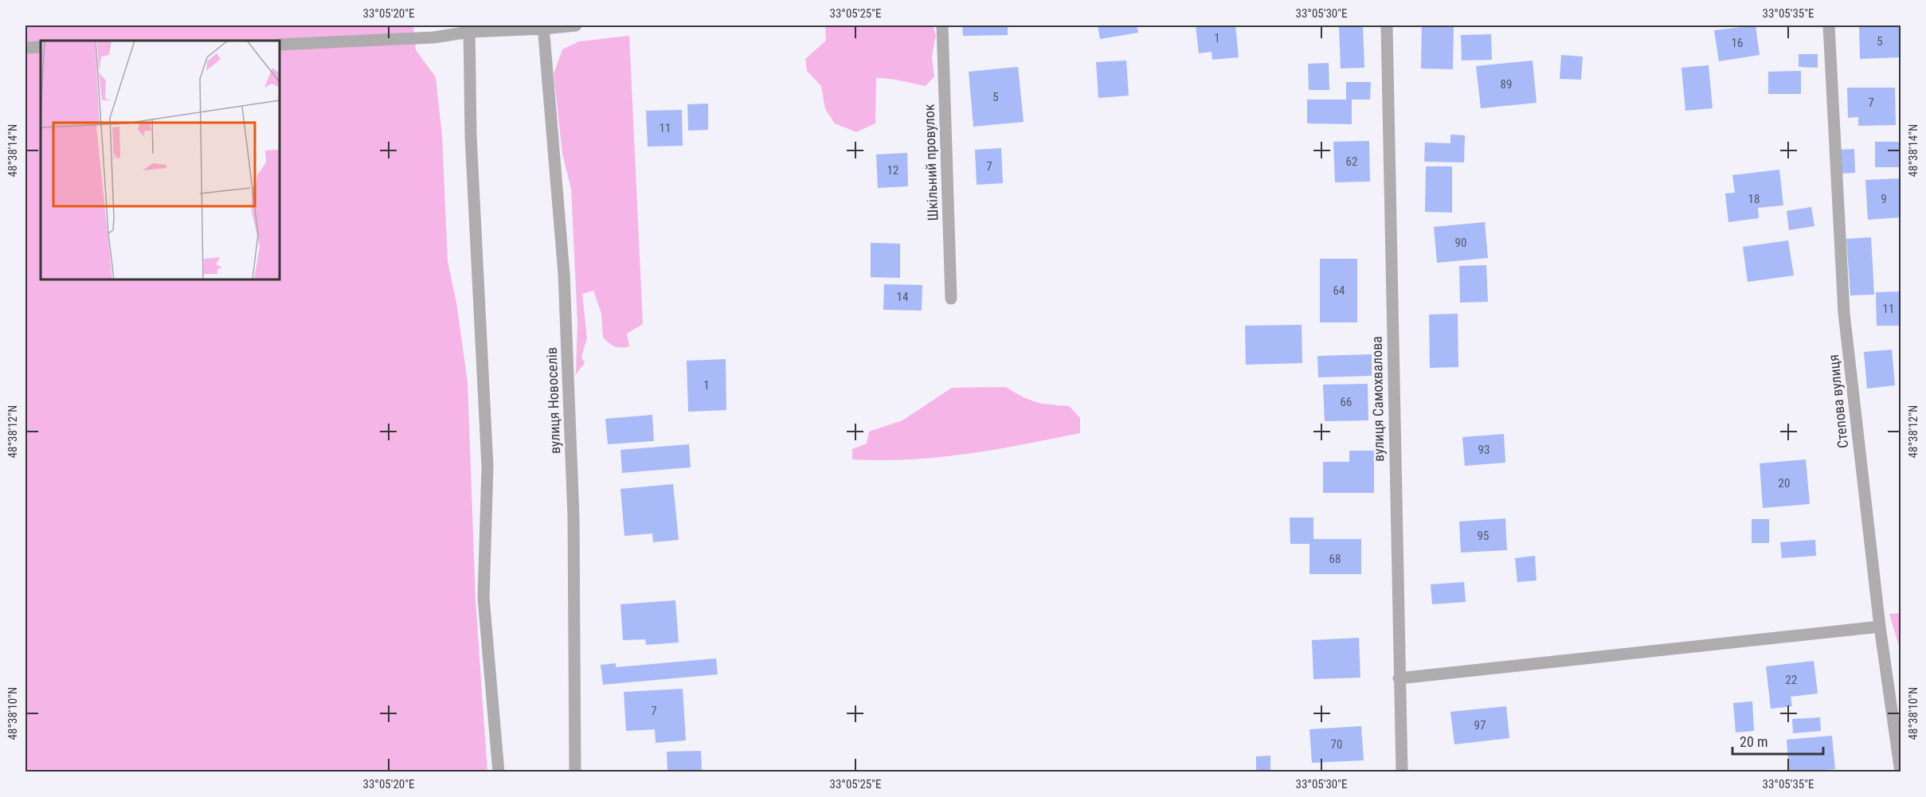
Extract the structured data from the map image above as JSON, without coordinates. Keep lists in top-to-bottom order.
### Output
{
  "streets": {
    "street": [
      "Шкільний провулок",
      "вулиця Самохвалова",
      "вулиця Новоселів",
      "Степова вулиця"
    ]
  },
  "house_numbers": [
    "1",
    "5",
    "16",
    "89",
    "5",
    "7",
    "11",
    "62",
    "7",
    "12",
    "18",
    "9",
    "90",
    "64",
    "14",
    "11",
    "1",
    "66",
    "93",
    "20",
    "95",
    "68",
    "22",
    "7",
    "97",
    "70"
  ],
  "scale_bar": "20 m",
  "coordinates": [
    "33°05'20\"E",
    "33°05'25\"E",
    "33°05'30\"E",
    "33°05'35\"E",
    "48°38'14\"N",
    "48°38'12\"N",
    "48°38'10\"N"
  ]
}
